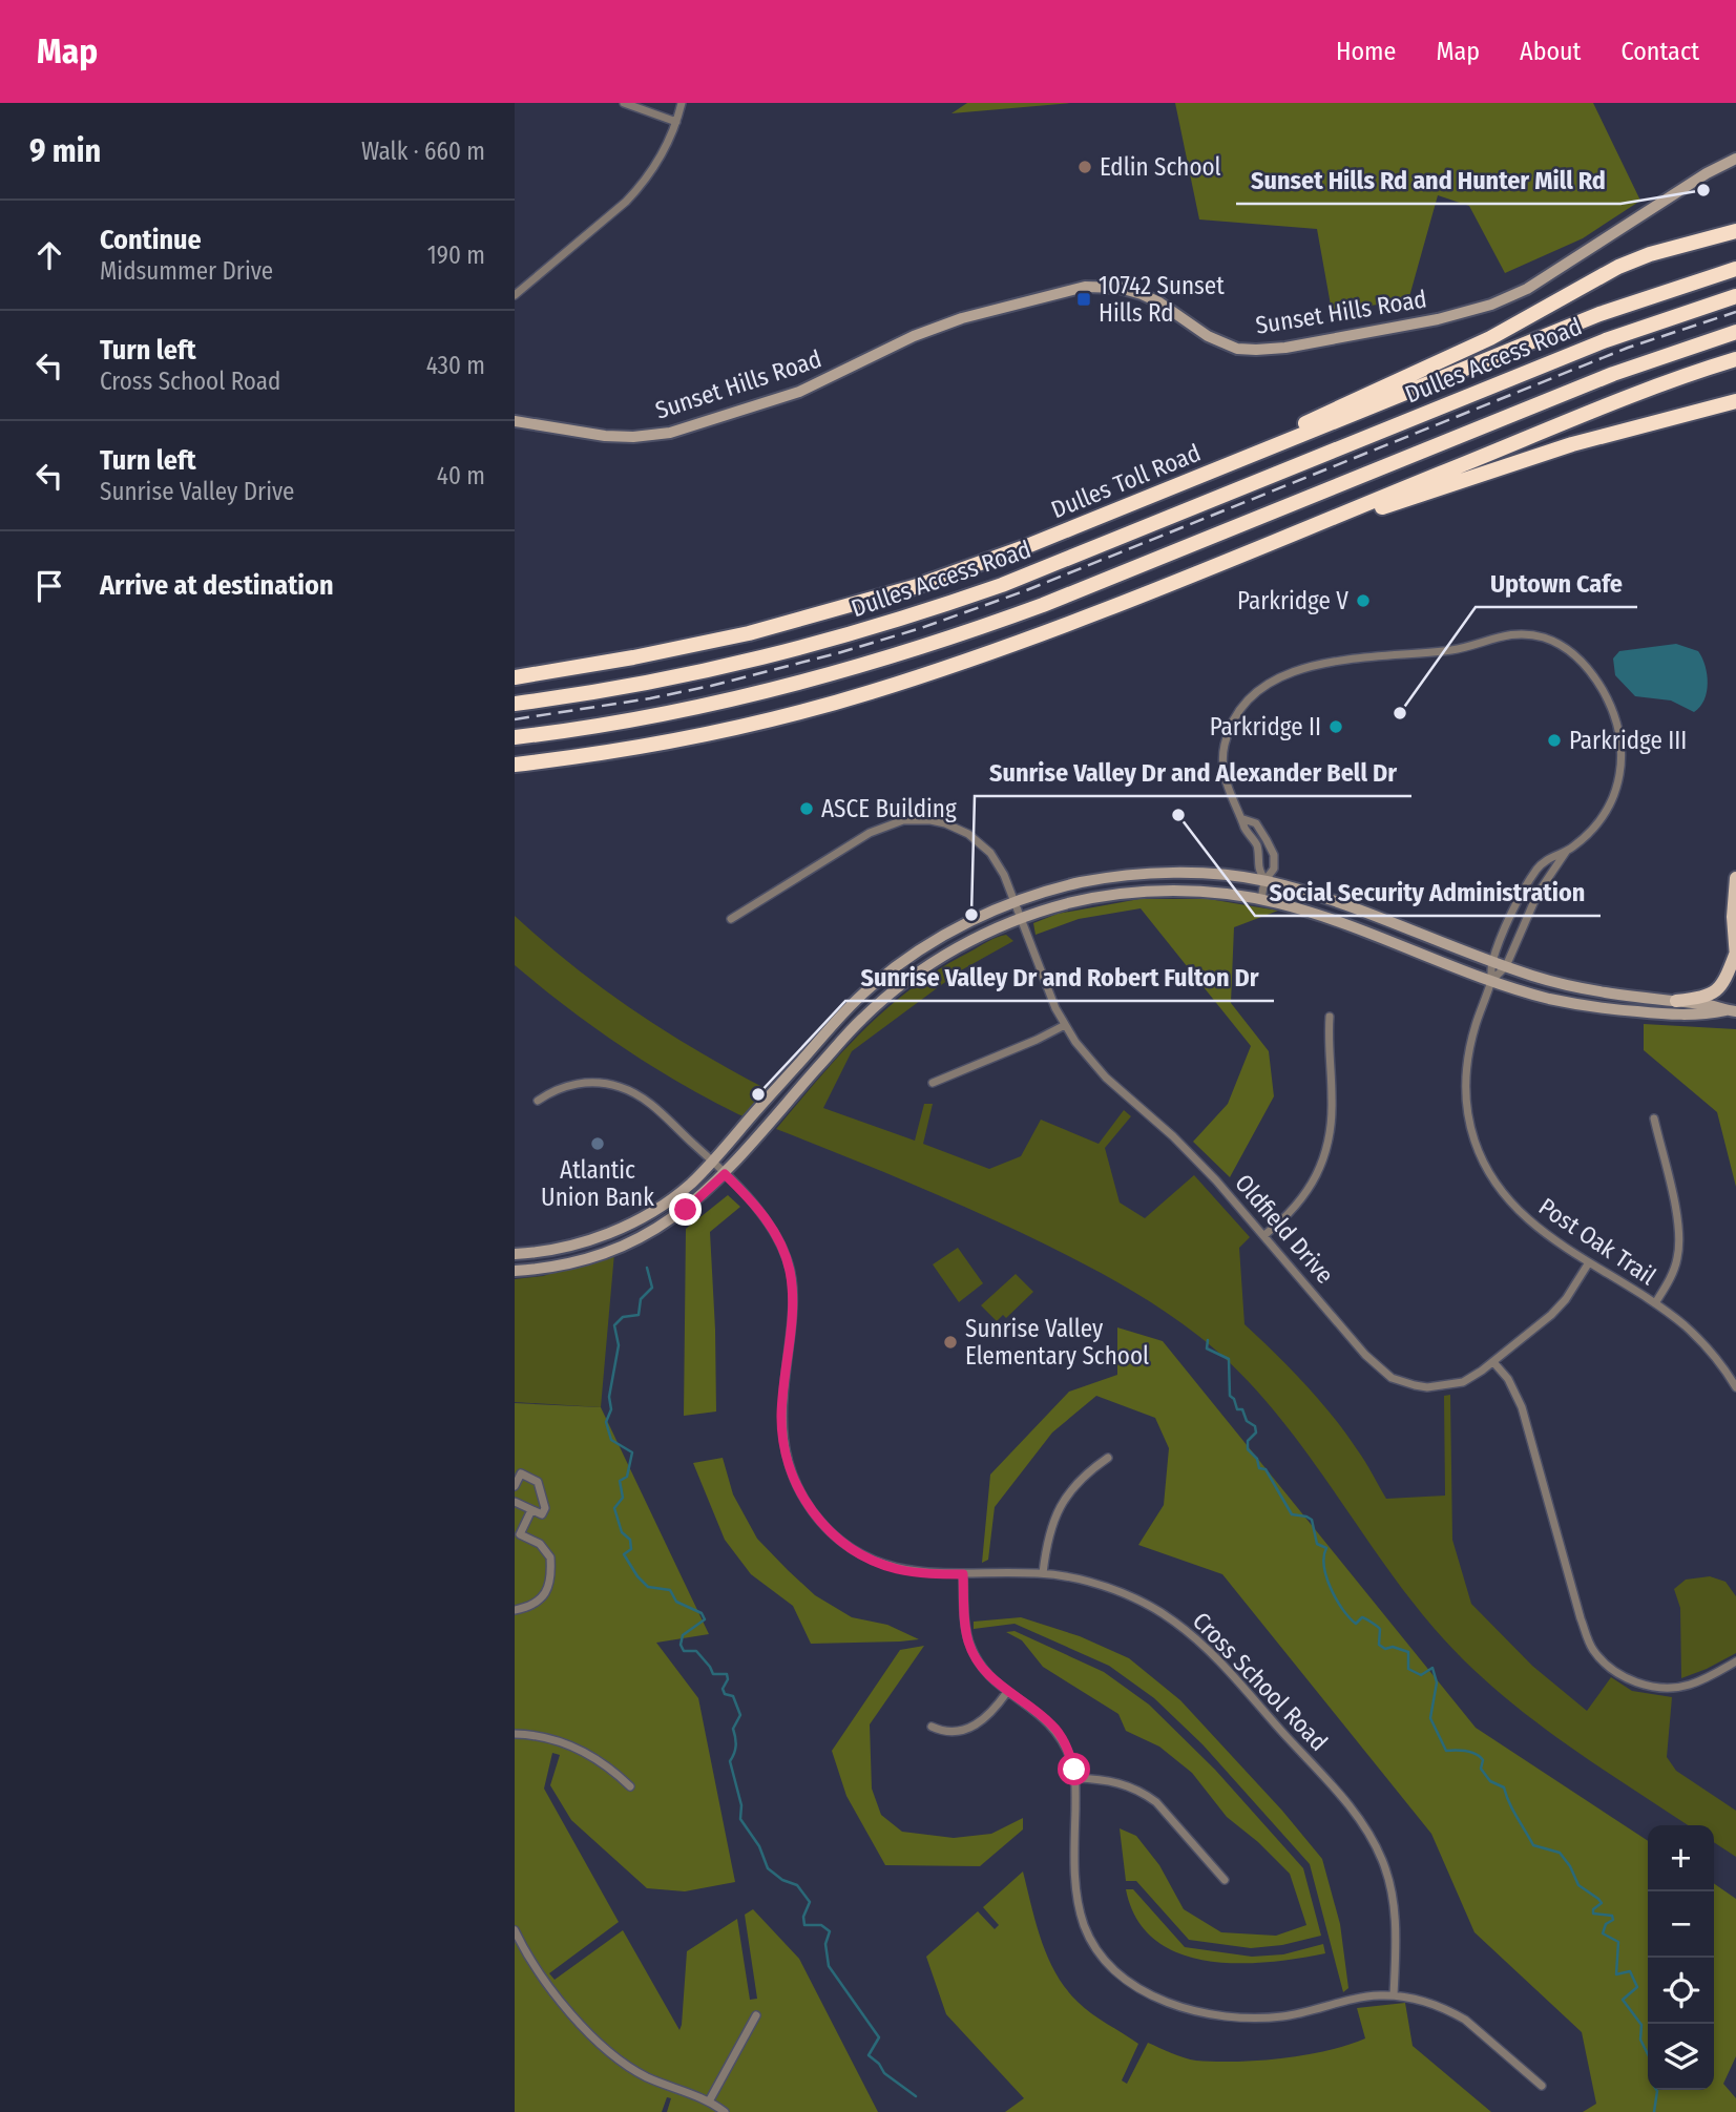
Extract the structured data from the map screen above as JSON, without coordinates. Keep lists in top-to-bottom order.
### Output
{
  "streets": {
    "highway": ["Dulles Access Road", "Dulles Toll Road"],
    "main road": ["Sunset Hills Road"],
    "street": ["Oldfield Drive", "Post Oak Trail", "Cross School Road"]
  },
  "crossings": [
    ["Oldfield Drive", "Post Oak Trail"]
  ],
  "places": {
    "other": [
      "Edlin School",
      "Sunset Hills Rd and Hunter Mill Rd",
      "Parkridge V",
      "Uptown Cafe",
      "Parkridge II",
      "Parkridge III",
      "ASCE Building",
      "Social Security Administration",
      "Sunrise Valley Dr and Alexander Bell Dr",
      "Sunrise Valley Dr and Robert Fulton Dr",
      "Atlantic Union Bank",
      "Sunrise Valley Elementary School"
    ],
    "transit": ["10742 Sunset Hills Rd"]
  },
  "page": {
    "header": "Map",
    "nav": [
      "Home",
      "Map",
      "About",
      "Contact"
    ],
    "heading": ["9 min", "Walk · 660 m"],
    "list": [
      ["Continue", "Midsummer Drive", "190 m"],
      ["Turn left", "Cross School Road", "430 m"],
      ["Turn left", "Sunrise Valley Drive", "40 m"],
      "Arrive at destination"
    ],
    "map_buttons": ["+", "−"]
  }
}
